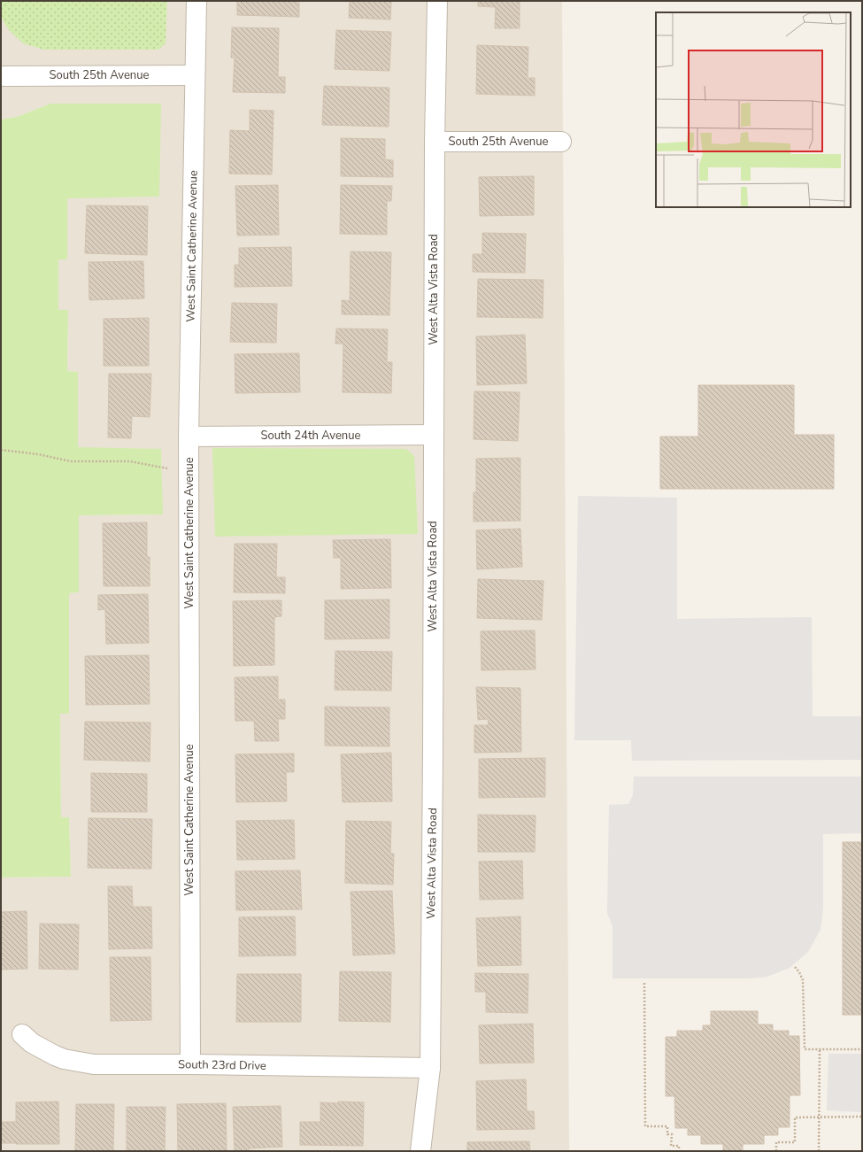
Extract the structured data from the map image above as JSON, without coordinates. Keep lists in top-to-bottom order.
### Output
{
  "streets": {
    "street": [
      "South 25th Avenue",
      "West Saint Catherine Avenue",
      "West Alta Vista Road",
      "South 24th Avenue",
      "South 23rd Drive"
    ]
  },
  "crossings": [
    ["South 25th Avenue", "West Saint Catherine Avenue"],
    ["South 25th Avenue", "West Alta Vista Road"],
    ["West Saint Catherine Avenue", "South 24th Avenue"],
    ["West Saint Catherine Avenue", "South 23rd Drive"],
    ["West Alta Vista Road", "South 24th Avenue"],
    ["West Alta Vista Road", "South 23rd Drive"]
  ]
}
